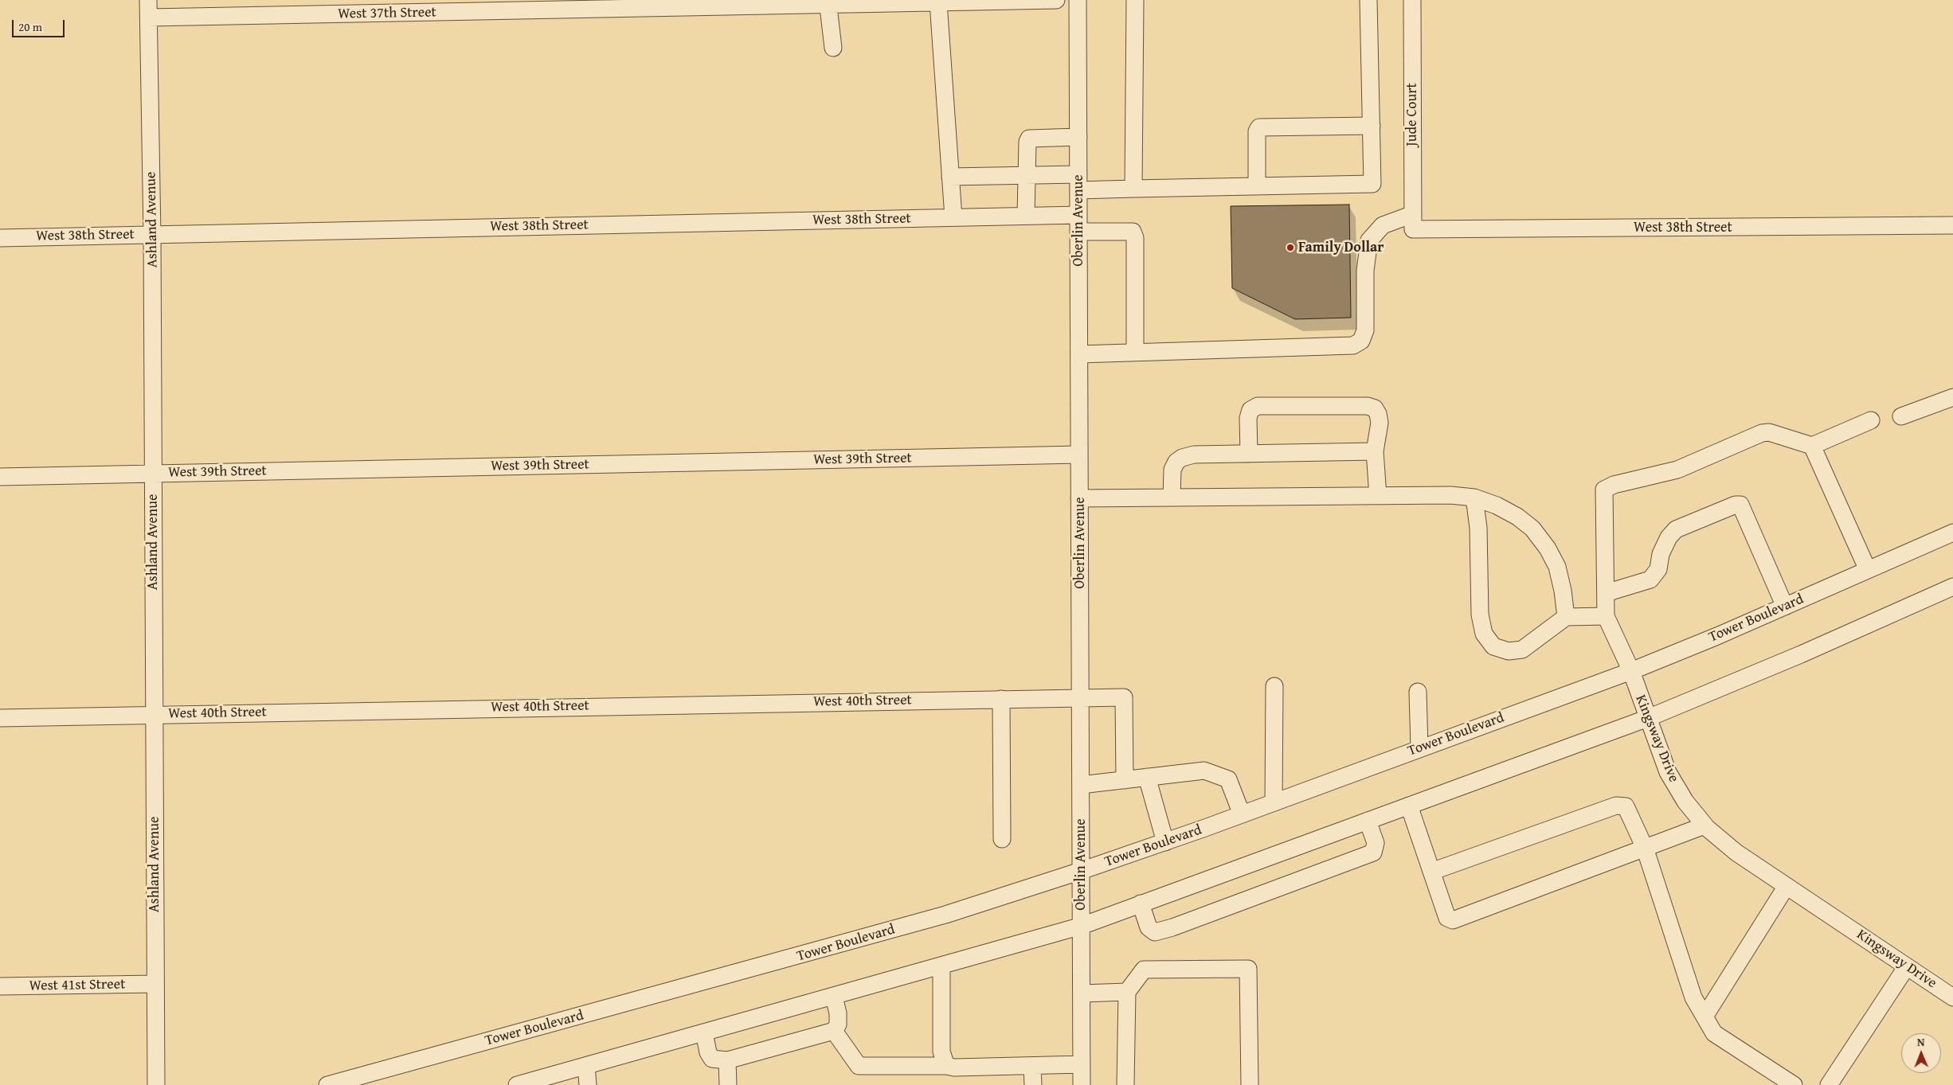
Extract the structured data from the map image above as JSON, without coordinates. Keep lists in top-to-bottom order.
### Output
{
  "streets": {
    "street": [
      "West 37th Street",
      "Jude Court",
      "Ashland Avenue",
      "West 38th Street",
      "Oberlin Avenue",
      "West 39th Street",
      "Tower Boulevard",
      "West 40th Street",
      "Kingsway Drive",
      "West 41st Street"
    ]
  },
  "crossings": [
    ["West 37th Street", "Ashland Avenue"],
    ["Jude Court", "West 38th Street"],
    ["Ashland Avenue", "West 38th Street"],
    ["Ashland Avenue", "West 39th Street"],
    ["Ashland Avenue", "West 40th Street"],
    ["Ashland Avenue", "West 41st Street"],
    ["West 38th Street", "Oberlin Avenue"],
    ["Oberlin Avenue", "West 39th Street"],
    ["Oberlin Avenue", "Tower Boulevard"],
    ["Oberlin Avenue", "West 40th Street"],
    ["Tower Boulevard", "Kingsway Drive"]
  ],
  "places": ["Family Dollar"],
  "scale_bar": "20 m",
  "north": "top"
}
